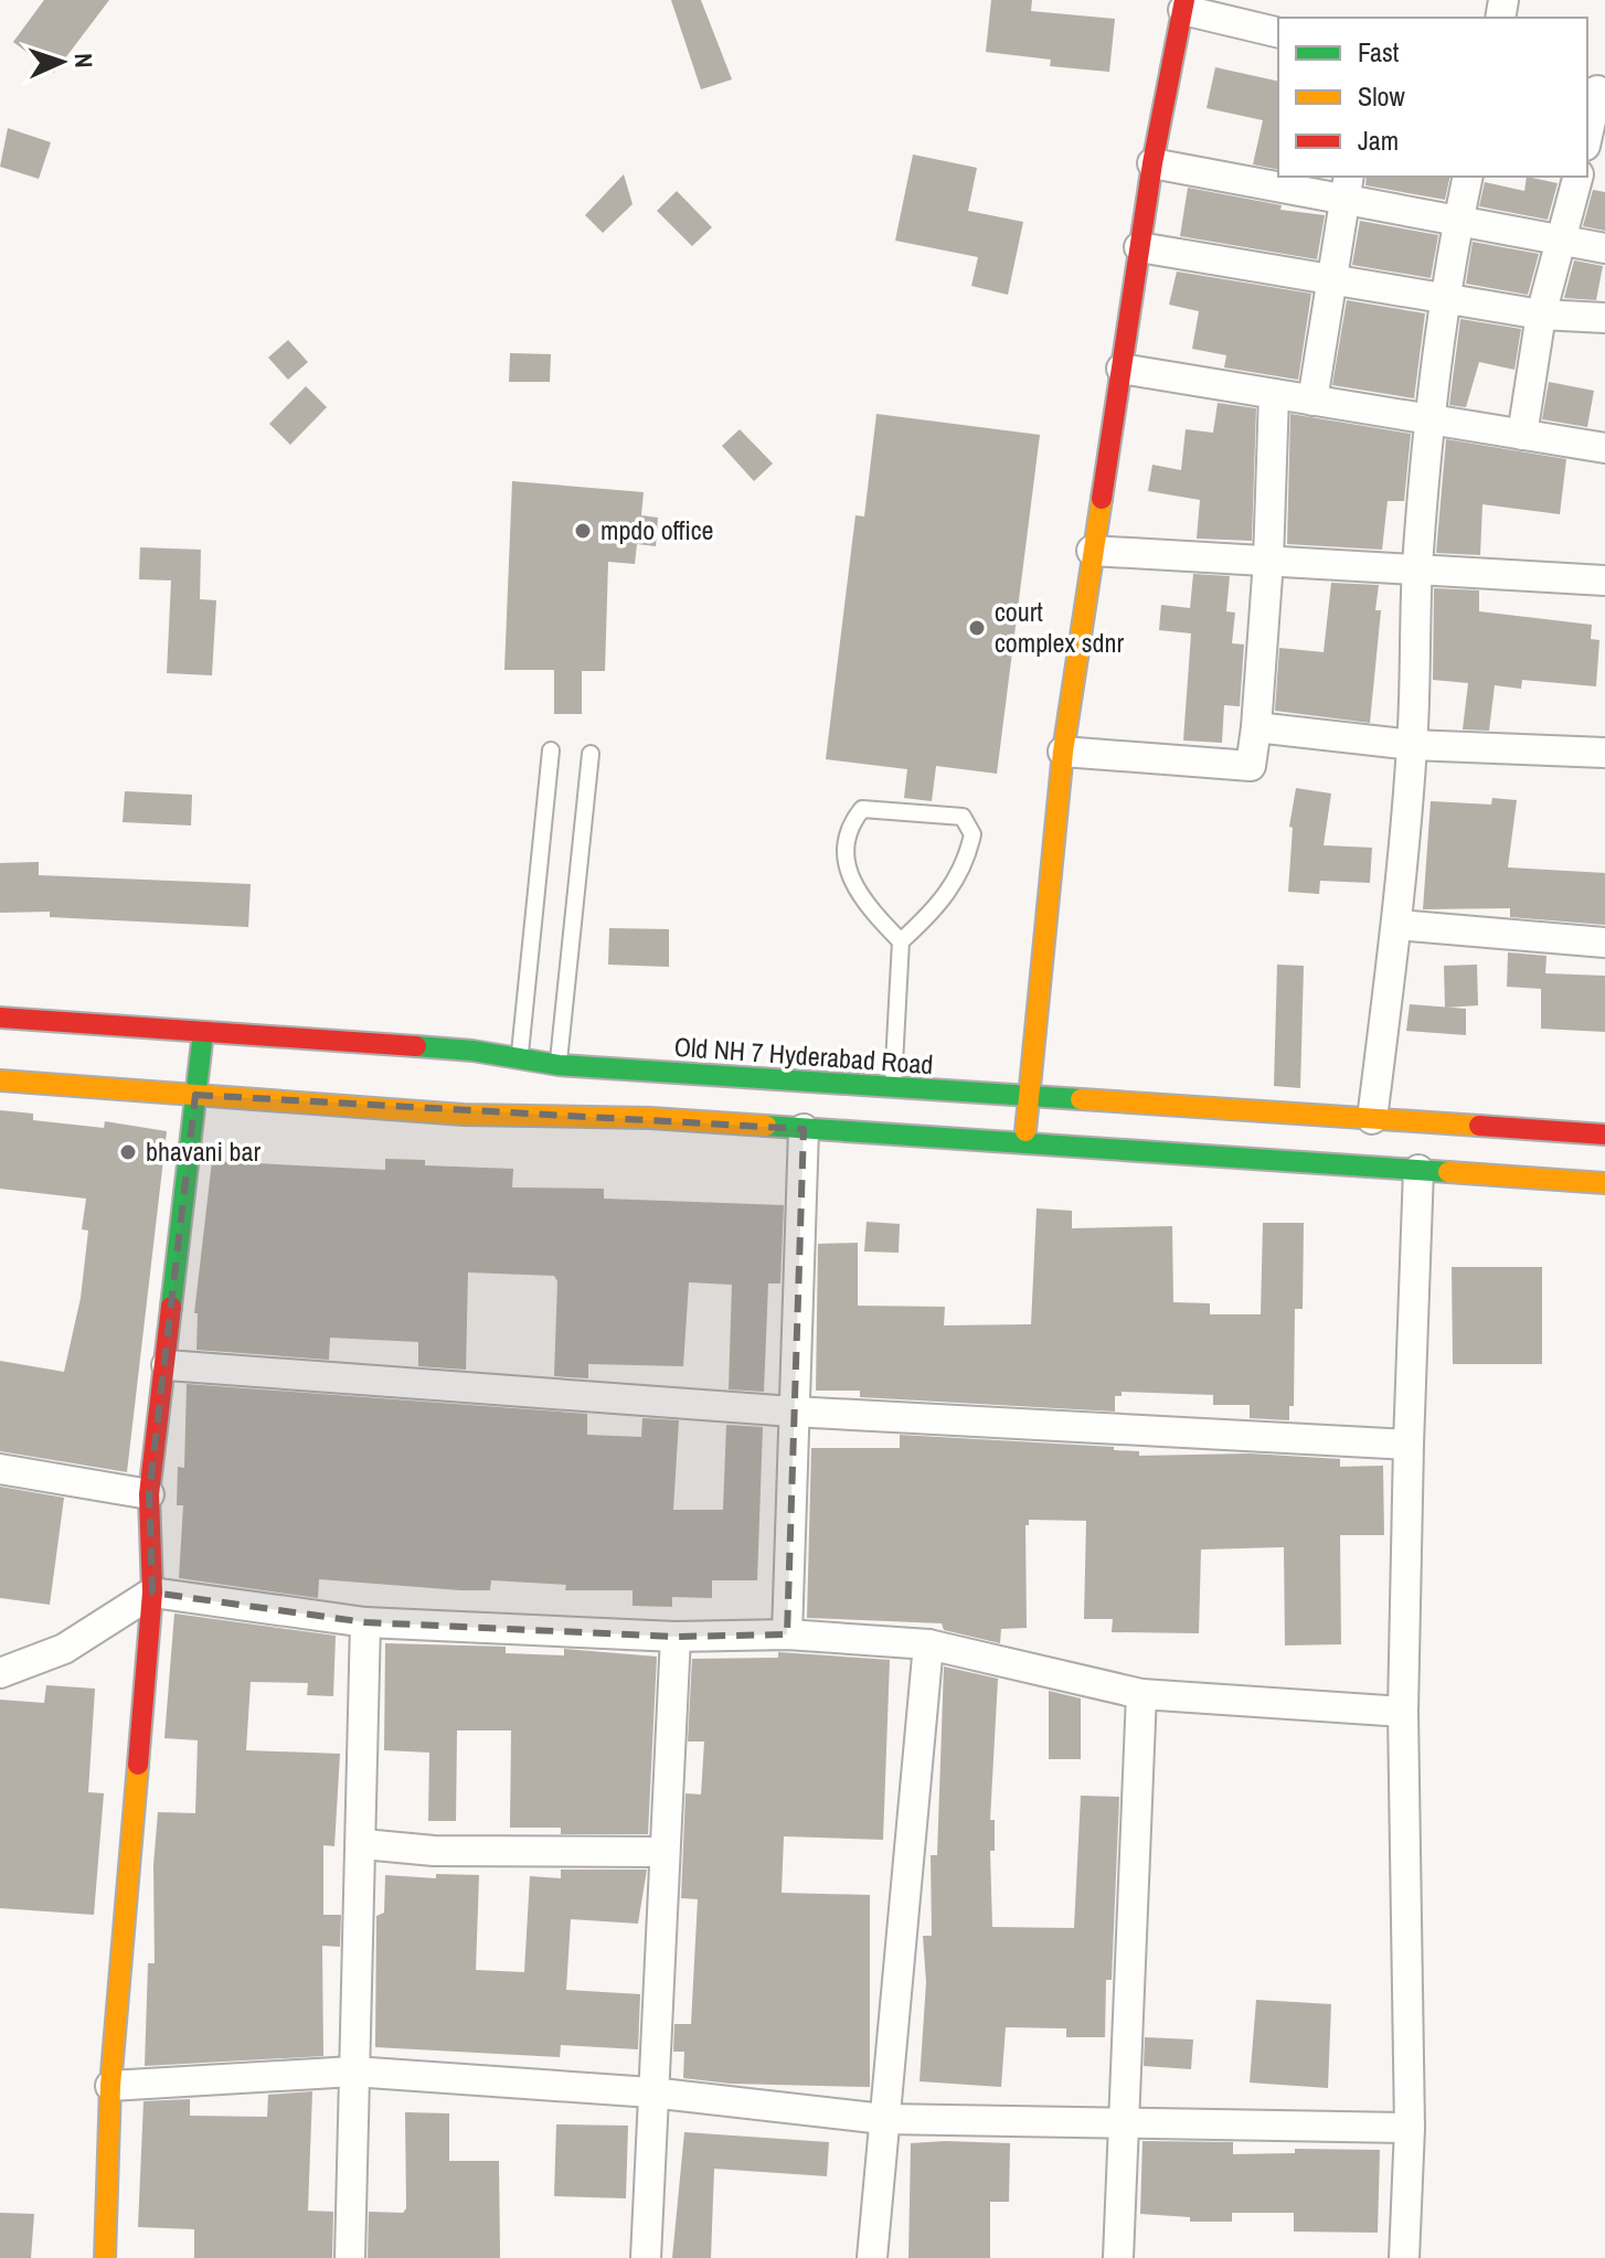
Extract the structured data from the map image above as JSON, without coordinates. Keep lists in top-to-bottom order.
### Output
{
  "streets": {
    "main road": ["Old NH 7 Hyderabad Road"]
  },
  "places": ["mpdo office", "court complex sdnr", "bhavani bar"],
  "legend": ["Fast", "Slow", "Jam"],
  "north": "right"
}
